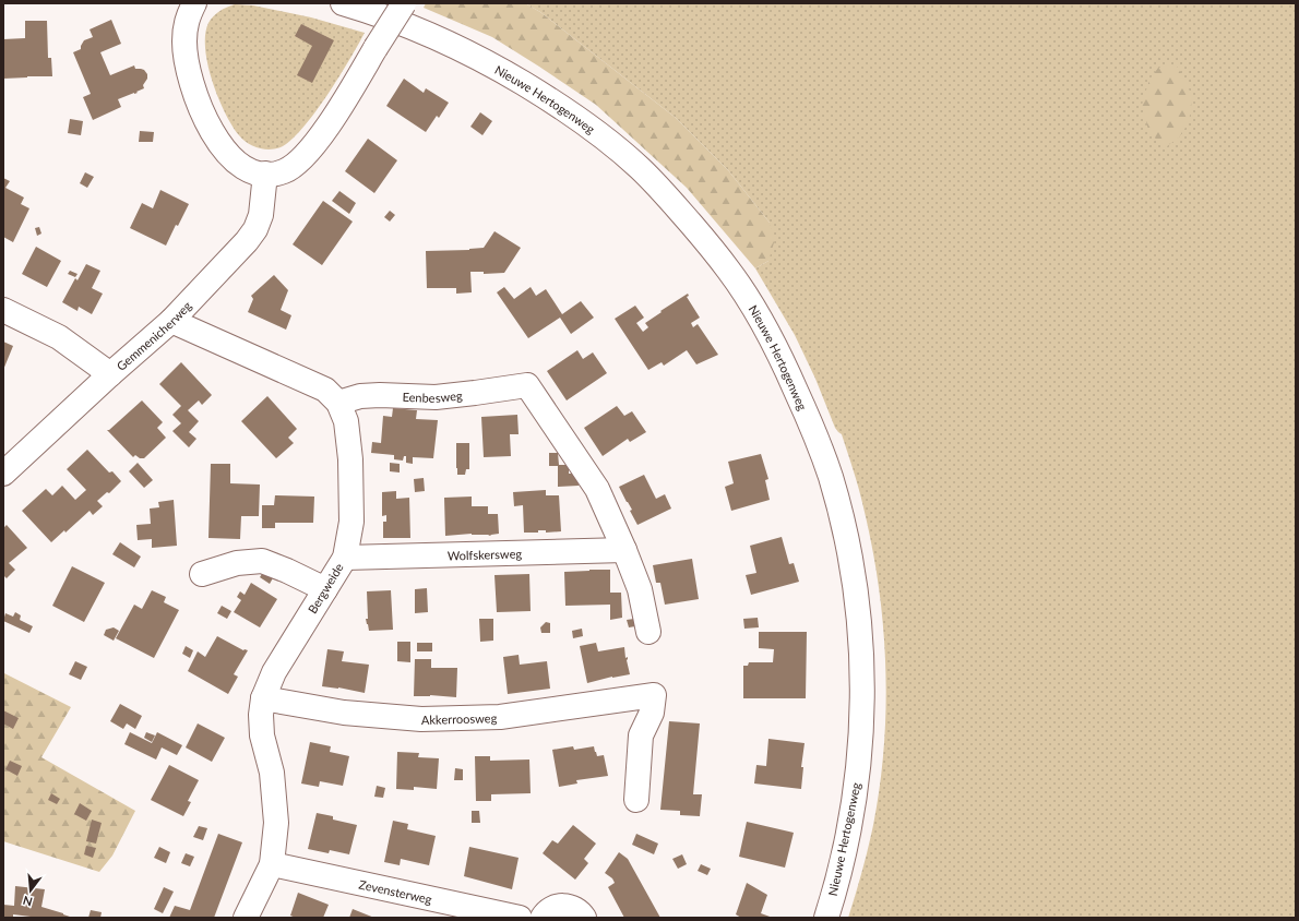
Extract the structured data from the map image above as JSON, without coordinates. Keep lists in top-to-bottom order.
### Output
{
  "streets": {
    "street": [
      "Nieuwe Hertogenweg",
      "Gemmenicherweg",
      "Eenbesweg",
      "Wolfskersweg",
      "Bergweide",
      "Akkerroosweg",
      "Zevensterweg"
    ]
  },
  "crossings": [
    ["Gemmenicherweg", "Bergweide"],
    ["Eenbesweg", "Wolfskersweg"],
    ["Eenbesweg", "Bergweide"],
    ["Wolfskersweg", "Bergweide"],
    ["Bergweide", "Akkerroosweg"],
    ["Bergweide", "Zevensterweg"]
  ],
  "north": "bottom"
}
